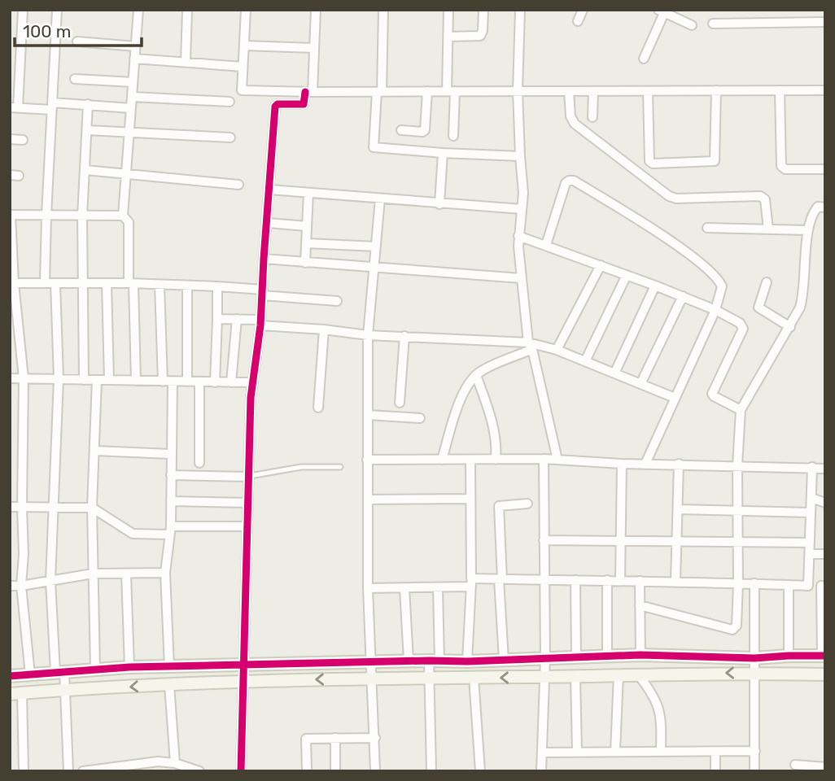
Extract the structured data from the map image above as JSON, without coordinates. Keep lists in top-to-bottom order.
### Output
{
  "scale_bar": "100 m"
}
